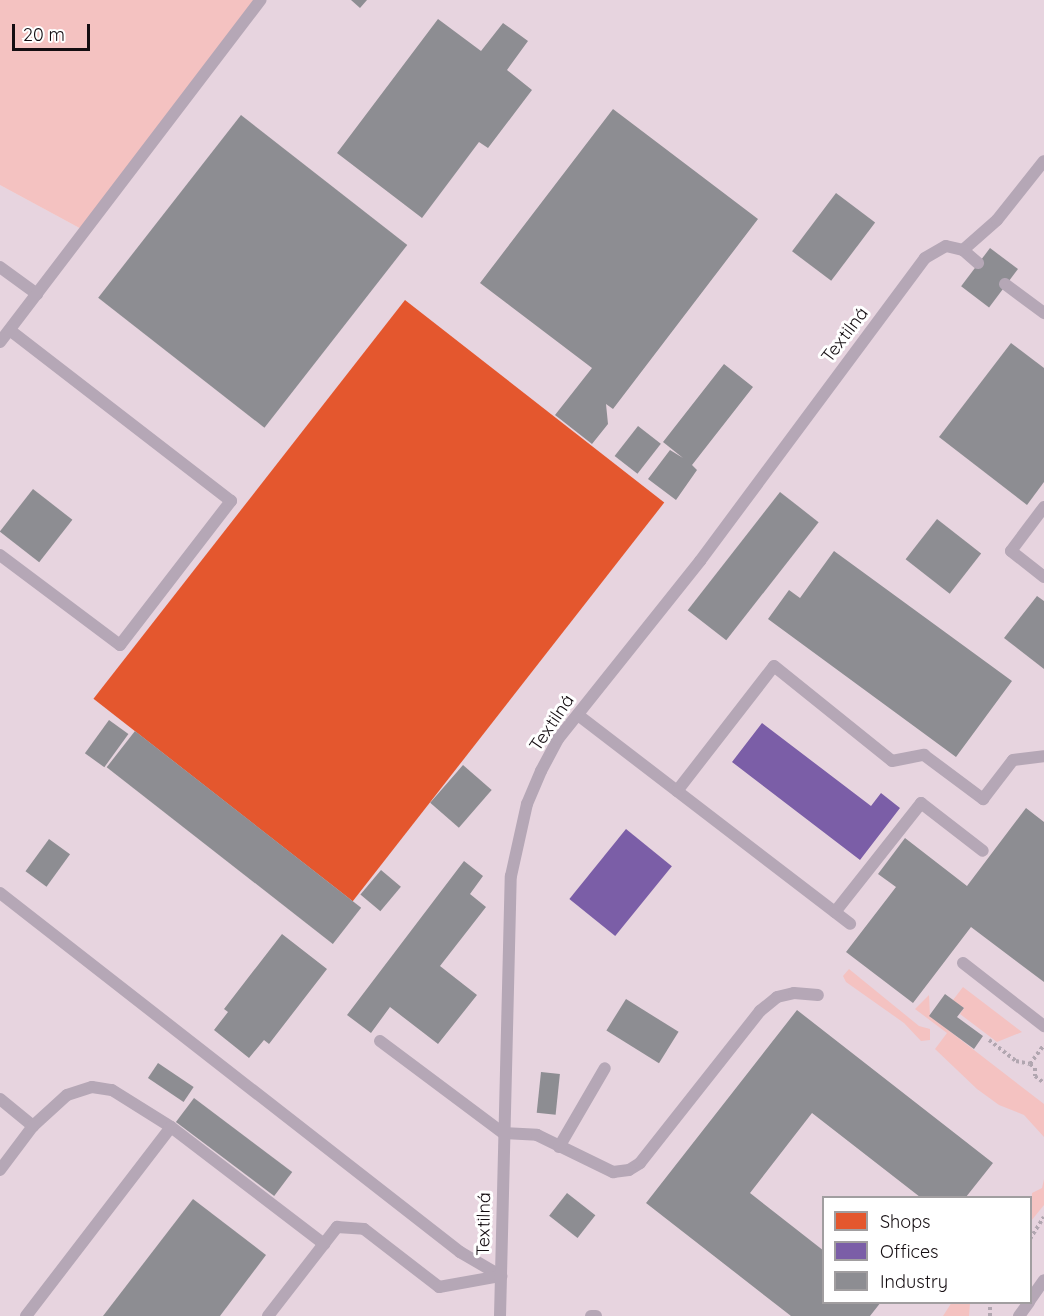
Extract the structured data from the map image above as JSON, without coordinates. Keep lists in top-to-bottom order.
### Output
{
  "streets": {
    "lane": ["Textilná"]
  },
  "legend": ["Shops", "Offices", "Industry"],
  "scale_bar": "20 m"
}
